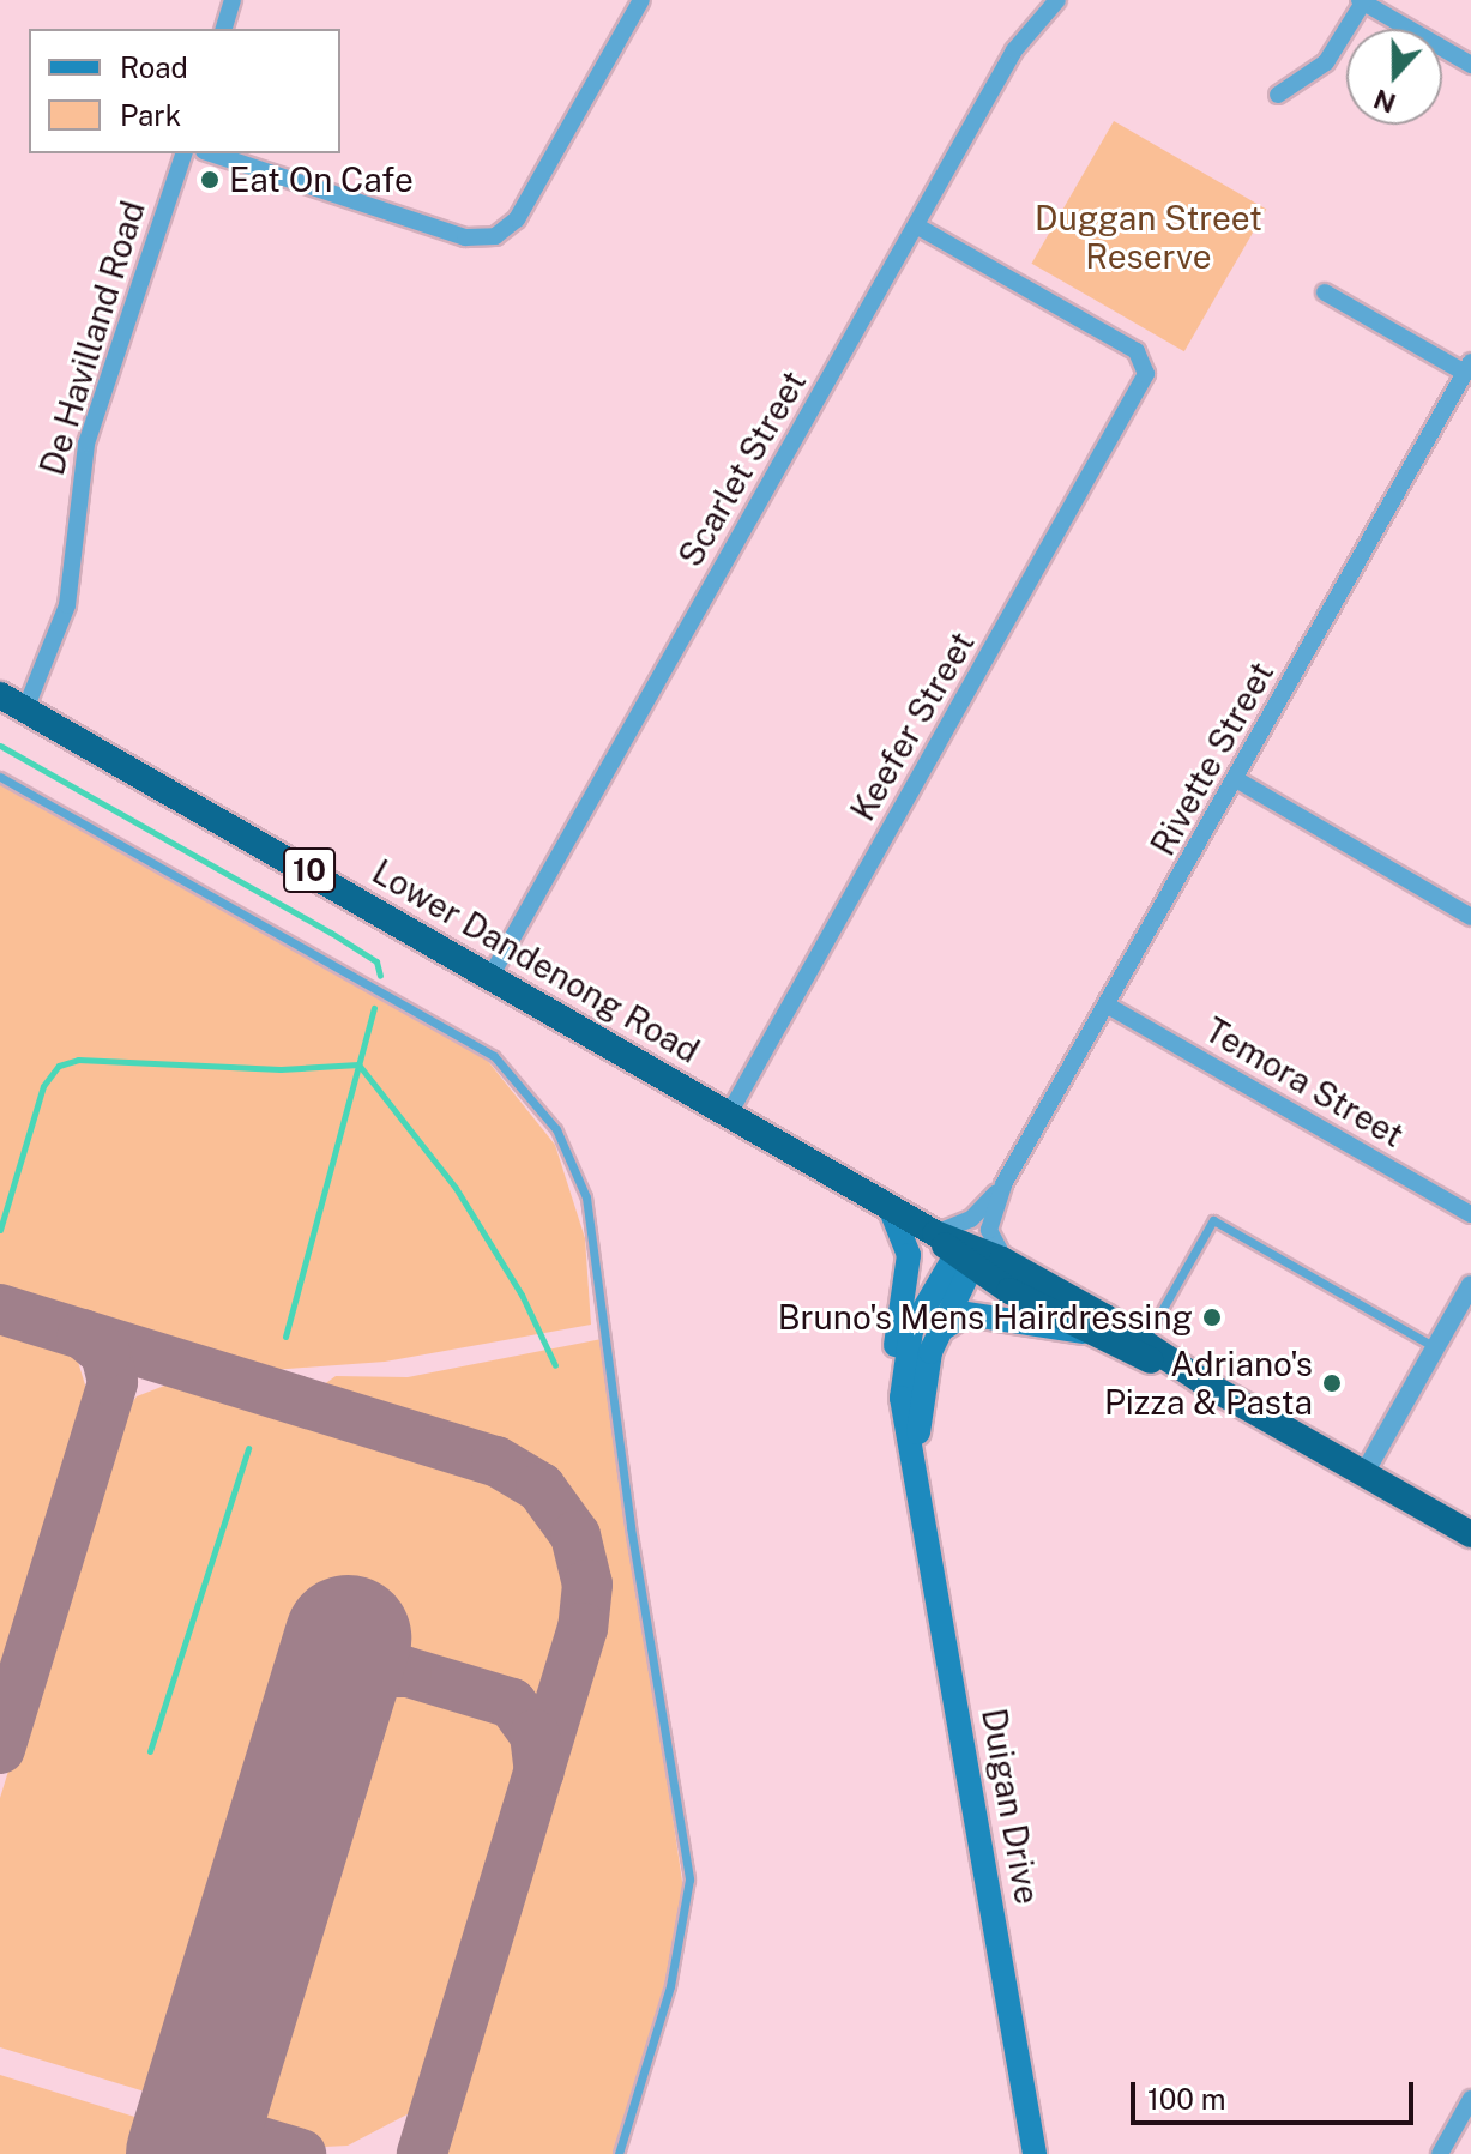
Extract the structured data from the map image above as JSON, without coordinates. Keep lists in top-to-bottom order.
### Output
{
  "streets": {
    "highway": ["10", "Lower Dandenong Road"],
    "main road": ["Duigan Drive"],
    "street": [
      "De Havilland Road",
      "Scarlet Street",
      "Keefer Street",
      "Rivette Street",
      "Temora Street"
    ]
  },
  "crossings": [
    ["De Havilland Road", "Lower Dandenong Road"],
    ["Scarlet Street", "Keefer Street"],
    ["Scarlet Street", "Lower Dandenong Road"],
    ["Keefer Street", "Lower Dandenong Road"],
    ["Rivette Street", "Lower Dandenong Road"],
    ["Rivette Street", "Temora Street"],
    ["Lower Dandenong Road", "Duigan Drive"]
  ],
  "parks": ["Duggan Street Reserve"],
  "places": ["Eat On Cafe", "Bruno's Mens Hairdressing", "Adriano's Pizza & Pasta"],
  "legend": ["Road", "Park"],
  "scale_bar": "100 m",
  "north": "bottom"
}
